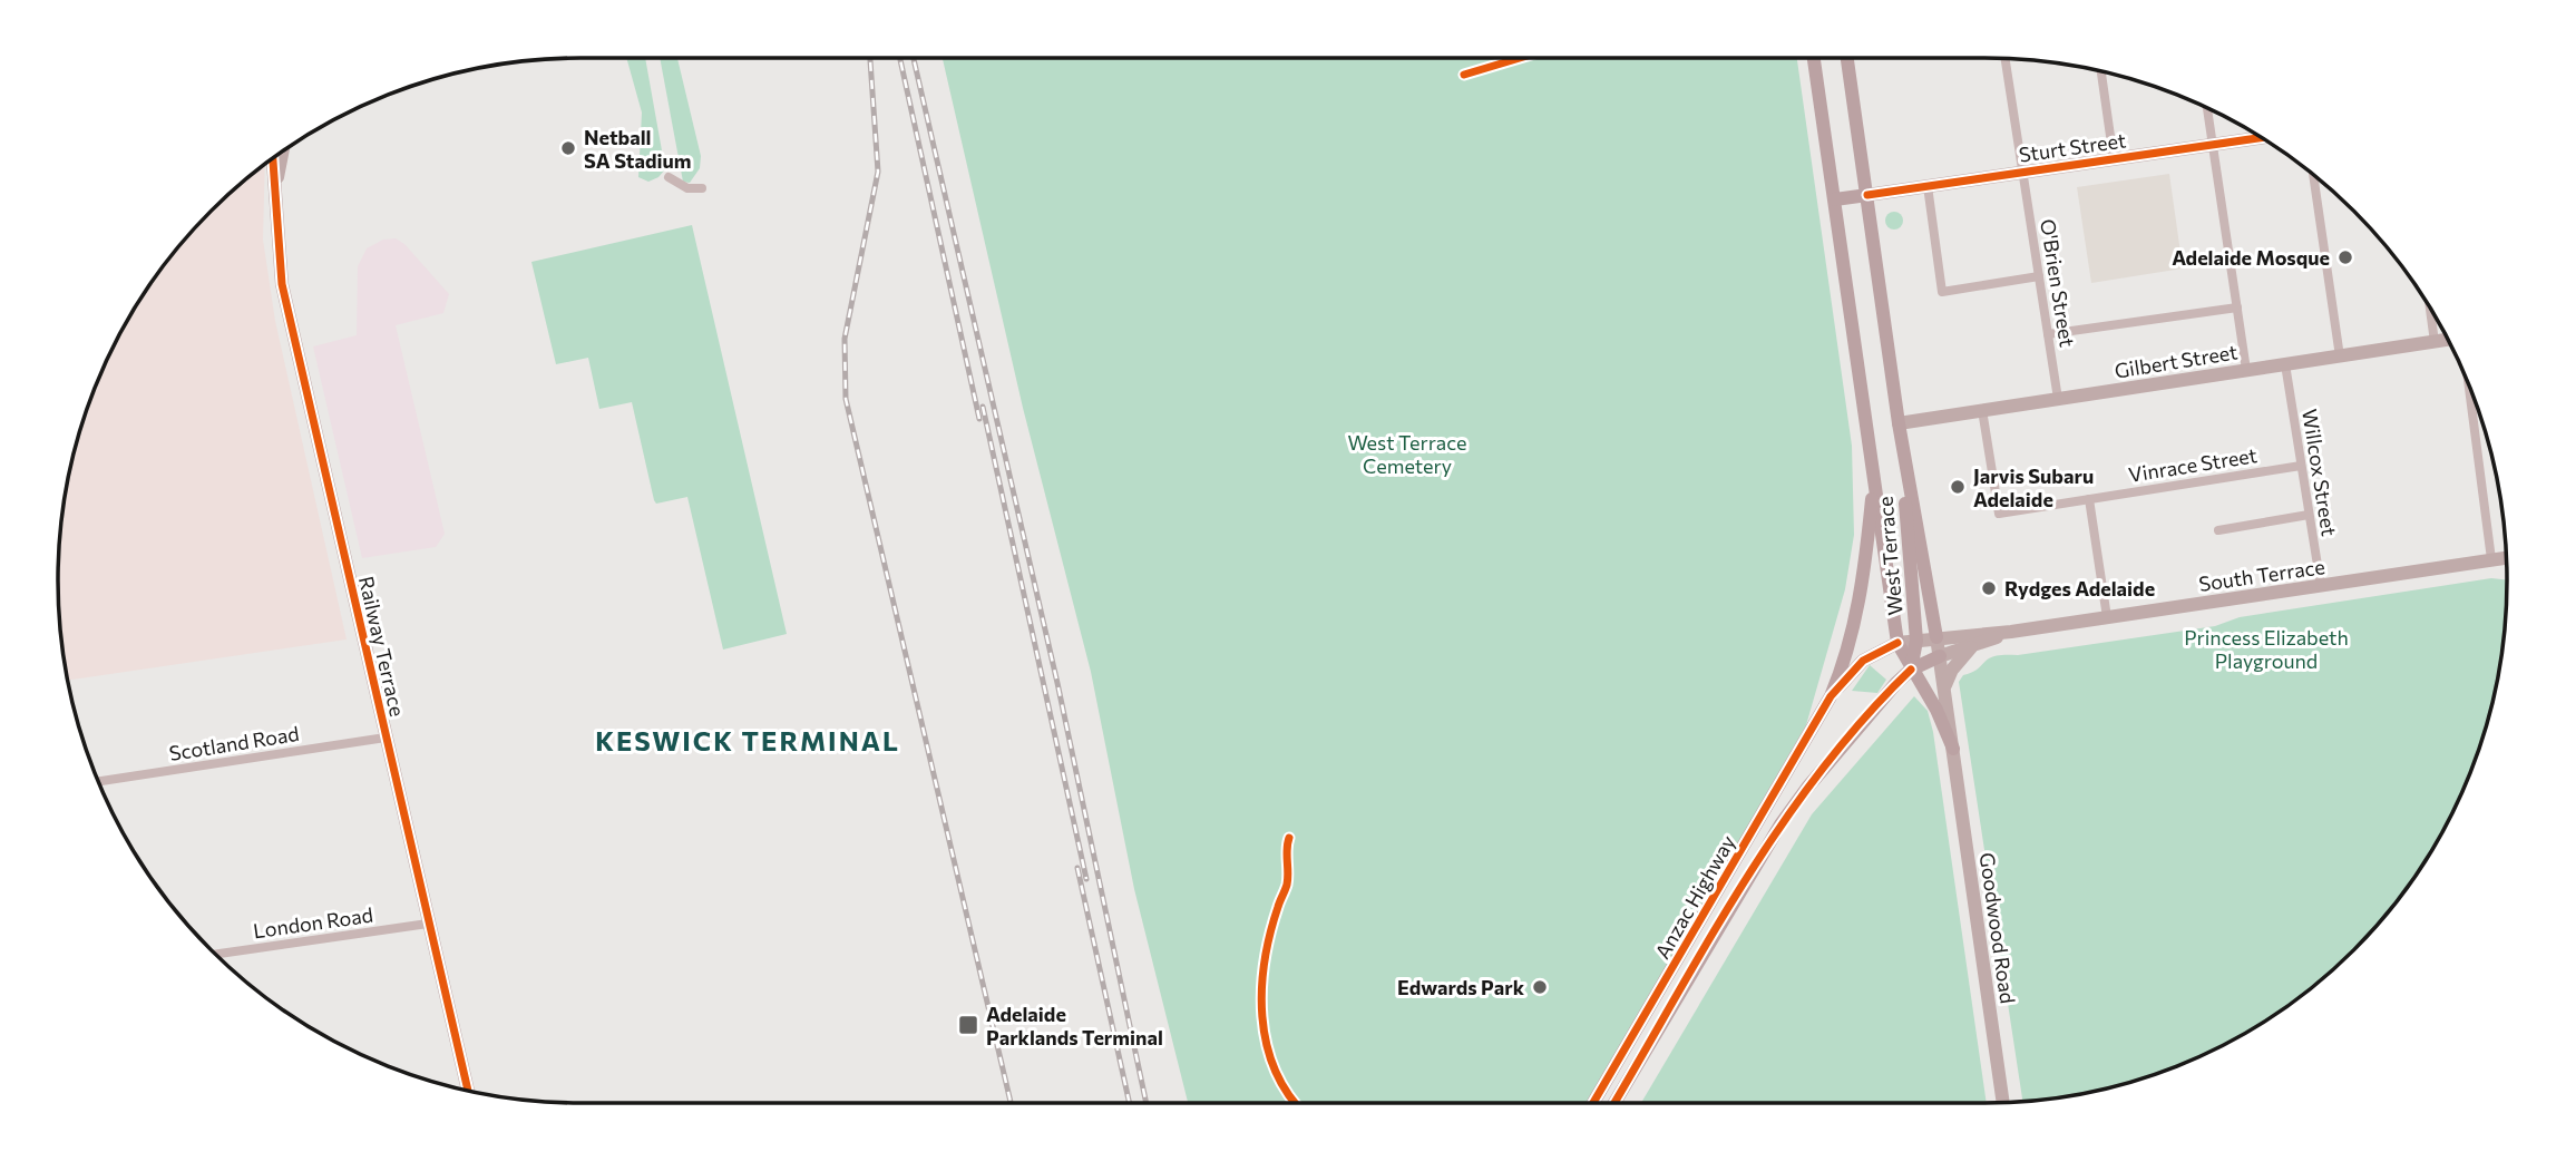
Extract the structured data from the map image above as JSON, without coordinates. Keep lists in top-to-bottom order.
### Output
{
  "streets": {
    "main road": [
      "Sturt Street",
      "Gilbert Street",
      "West Terrace",
      "South Terrace",
      "Railway Terrace",
      "Anzac Highway",
      "Goodwood Road"
    ],
    "street": [
      "O'Brien Street",
      "Vinrace Street",
      "Willcox Street",
      "Scotland Road",
      "London Road"
    ]
  },
  "crossings": [
    ["Sturt Street", "O'Brien Street"],
    ["Sturt Street", "West Terrace"],
    ["O'Brien Street", "Gilbert Street"],
    ["Gilbert Street", "Vinrace Street"],
    ["Gilbert Street", "Willcox Street"],
    ["Gilbert Street", "West Terrace"],
    ["Vinrace Street", "Willcox Street"],
    ["Willcox Street", "South Terrace"],
    ["West Terrace", "South Terrace"],
    ["West Terrace", "Anzac Highway"],
    ["West Terrace", "Goodwood Road"],
    ["South Terrace", "Anzac Highway"],
    ["South Terrace", "Goodwood Road"],
    ["Railway Terrace", "Scotland Road"],
    ["Railway Terrace", "London Road"],
    ["Anzac Highway", "Goodwood Road"]
  ],
  "districts": ["KESWICK TERMINAL"],
  "parks": ["West Terrace Cemetery", "Princess Elizabeth Playground"],
  "places": {
    "other": [
      "Netball SA Stadium",
      "Adelaide Mosque",
      "Jarvis Subaru Adelaide",
      "Rydges Adelaide",
      "Edwards Park"
    ],
    "transit": ["Adelaide Parklands Terminal"]
  }
}
